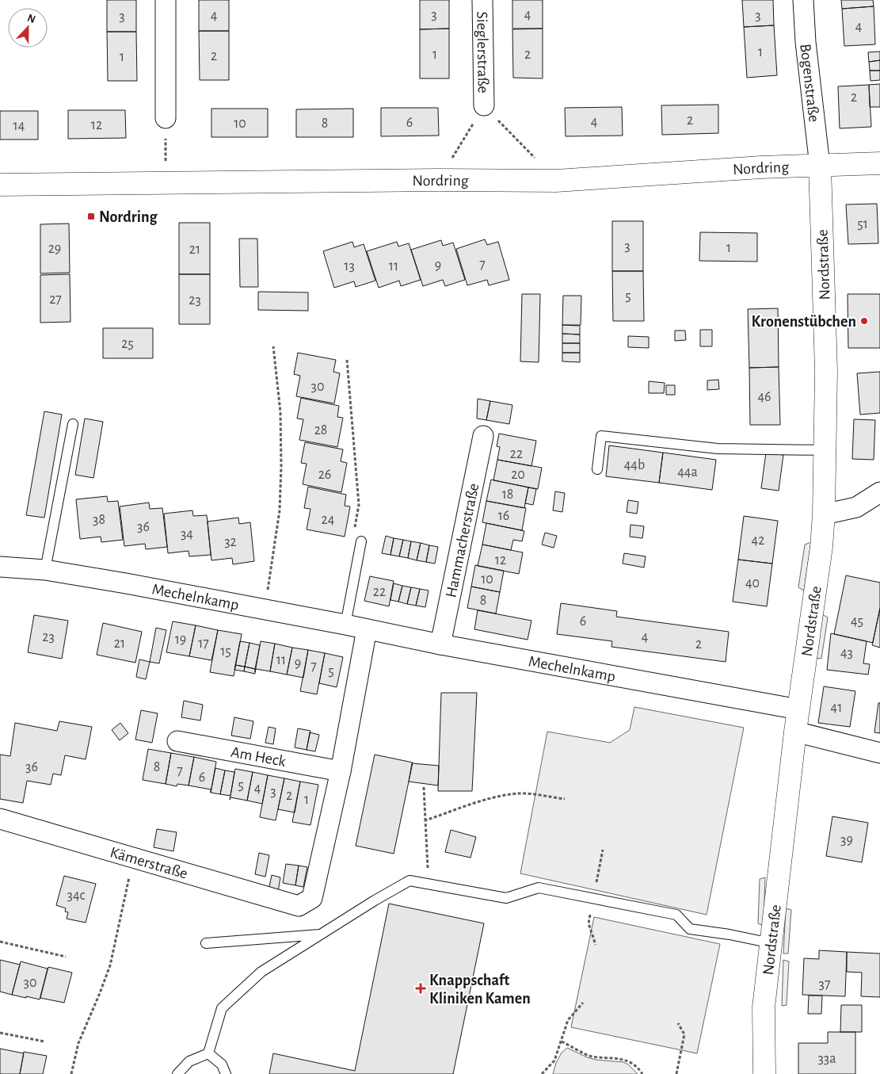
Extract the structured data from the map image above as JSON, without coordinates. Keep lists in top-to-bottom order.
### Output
{
  "streets": {
    "street": [
      "Sieglerstraße",
      "Bogenstraße",
      "Nordring",
      "Nordstraße",
      "Hammacherstraße",
      "Mechelnkamp",
      "Am Heck",
      "Kämerstraße"
    ]
  },
  "crossings": [
    ["Bogenstraße", "Nordring"],
    ["Bogenstraße", "Nordstraße"],
    ["Nordring", "Nordstraße"],
    ["Nordstraße", "Mechelnkamp"],
    ["Hammacherstraße", "Mechelnkamp"],
    ["Am Heck", "Kämerstraße"]
  ],
  "places": {
    "transit": ["Nordring"],
    "other": ["Kronenstübchen"],
    "health": ["Knappschaft Kliniken Kamen"]
  },
  "house_numbers": [
    "3",
    "4",
    "4",
    "3",
    "3",
    "4",
    "1",
    "1",
    "2",
    "2",
    "1",
    "2",
    "2",
    "4",
    "6",
    "10",
    "8",
    "12",
    "14",
    "51",
    "3",
    "1",
    "29",
    "21",
    "7",
    "9",
    "13",
    "11",
    "5",
    "27",
    "23",
    "25",
    "30",
    "46",
    "28",
    "22",
    "44b",
    "44a",
    "26",
    "20",
    "18",
    "16",
    "38",
    "24",
    "36",
    "34",
    "42",
    "32",
    "12",
    "10",
    "40",
    "22",
    "8",
    "6",
    "45",
    "23",
    "4",
    "19",
    "21",
    "17",
    "2",
    "15",
    "43",
    "11",
    "9",
    "7",
    "5",
    "41",
    "36",
    "8",
    "7",
    "6",
    "5",
    "4",
    "3",
    "2",
    "1",
    "39",
    "34c",
    "30",
    "37",
    "33a"
  ],
  "north": "top"
}
